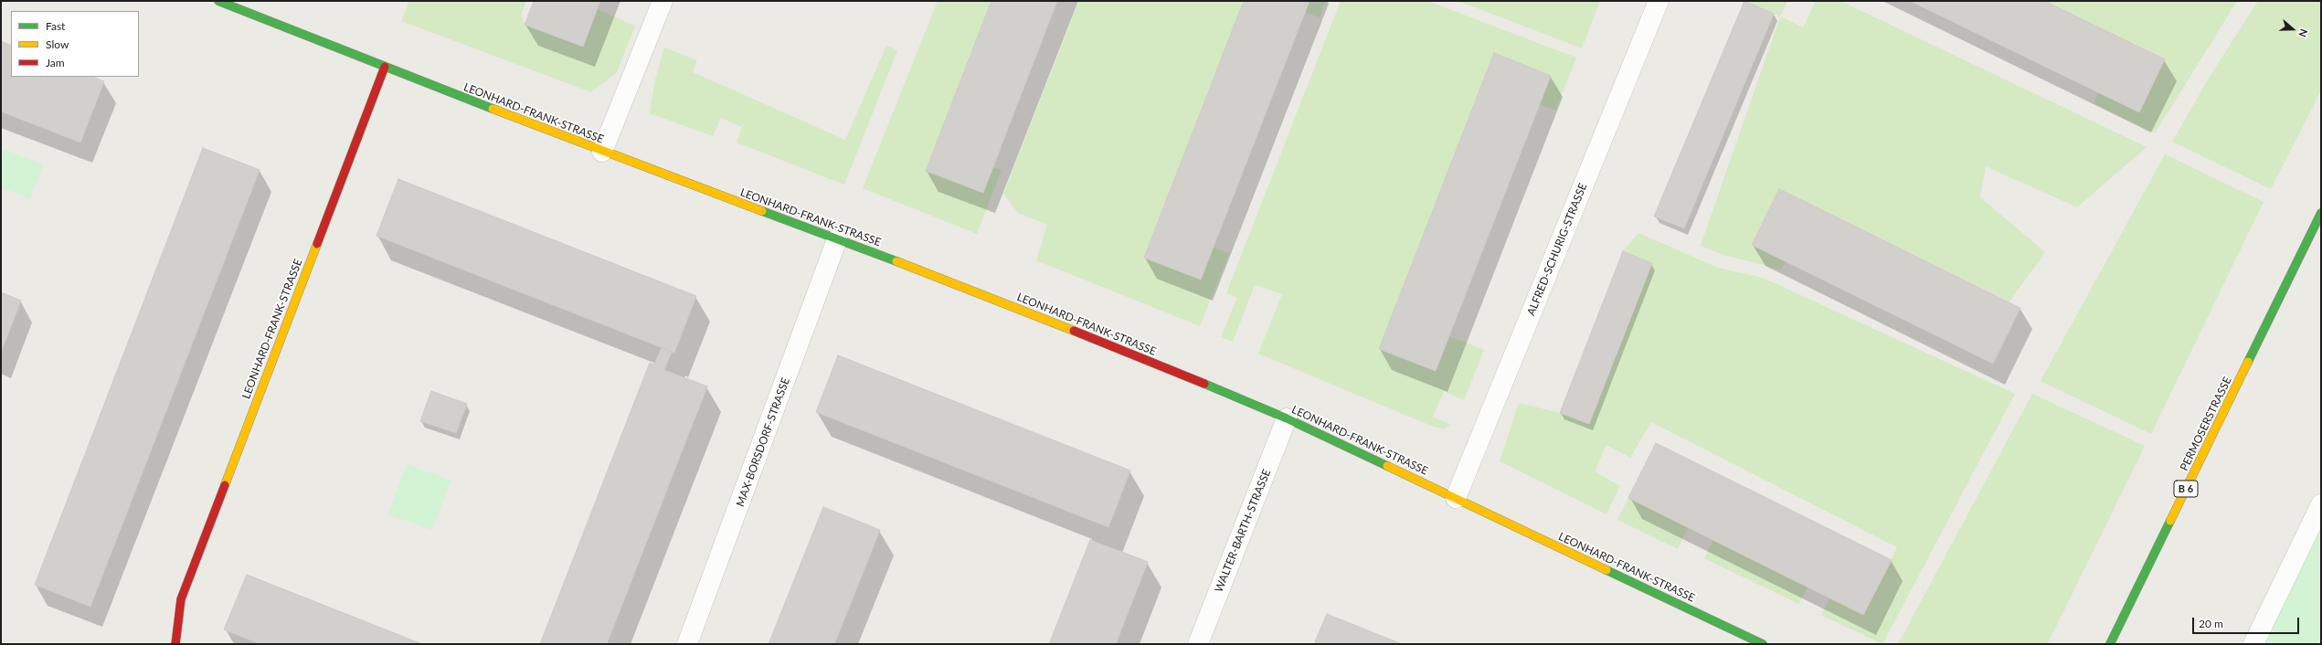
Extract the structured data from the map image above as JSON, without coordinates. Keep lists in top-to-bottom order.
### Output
{
  "streets": {
    "street": [
      "LEONHARD-FRANK-STRASSE",
      "ALFRED-SCHURIG-STRASSE",
      "PERMOSERSTRASSE",
      "MAX-BORSDORF-STRASSE",
      "B 6",
      "WALTER-BARTH-STRASSE"
    ]
  },
  "crossings": [
    ["LEONHARD-FRANK-STRASSE", "ALFRED-SCHURIG-STRASSE"],
    ["LEONHARD-FRANK-STRASSE", "MAX-BORSDORF-STRASSE"],
    ["LEONHARD-FRANK-STRASSE", "WALTER-BARTH-STRASSE"]
  ],
  "legend": ["Fast", "Slow", "Jam"],
  "scale_bar": "20 m",
  "north": "right"
}
